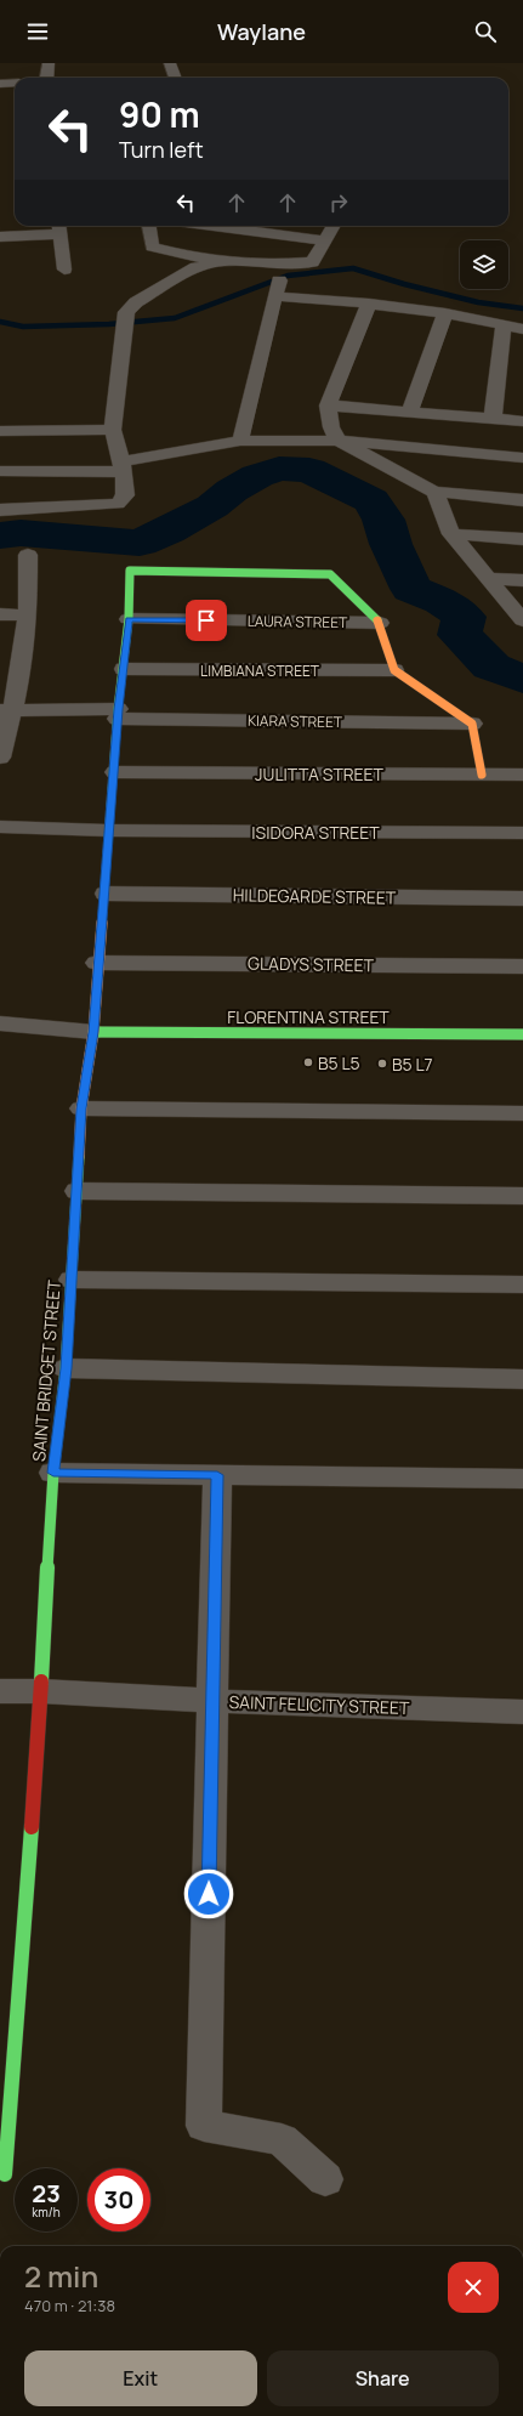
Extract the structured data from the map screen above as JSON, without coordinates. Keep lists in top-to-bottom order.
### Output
{
  "streets": {
    "street": [
      "LAURA STREET",
      "LIMBIANA STREET",
      "KIARA STREET",
      "JULITTA STREET",
      "ISIDORA STREET",
      "HILDEGARDE STREET",
      "GLADYS STREET",
      "FLORENTINA STREET",
      "SAINT BRIDGET STREET",
      "SAINT FELICITY STREET"
    ]
  },
  "crossings": [
    ["LAURA STREET", "SAINT BRIDGET STREET"],
    ["LIMBIANA STREET", "SAINT BRIDGET STREET"],
    ["KIARA STREET", "SAINT BRIDGET STREET"],
    ["JULITTA STREET", "SAINT BRIDGET STREET"],
    ["ISIDORA STREET", "SAINT BRIDGET STREET"],
    ["HILDEGARDE STREET", "SAINT BRIDGET STREET"],
    ["GLADYS STREET", "SAINT BRIDGET STREET"],
    ["FLORENTINA STREET", "SAINT BRIDGET STREET"],
    ["SAINT BRIDGET STREET", "SAINT FELICITY STREET"]
  ],
  "places": ["B5 L5", "B5 L7"],
  "page": {
    "header": "Waylane",
    "turn": ["90 m", "Turn left"],
    "speed": "23 km/h",
    "limit": "30",
    "heading": ["2 min", "470 m · 21:38"],
    "buttons": ["Exit", "Share"]
  }
}
